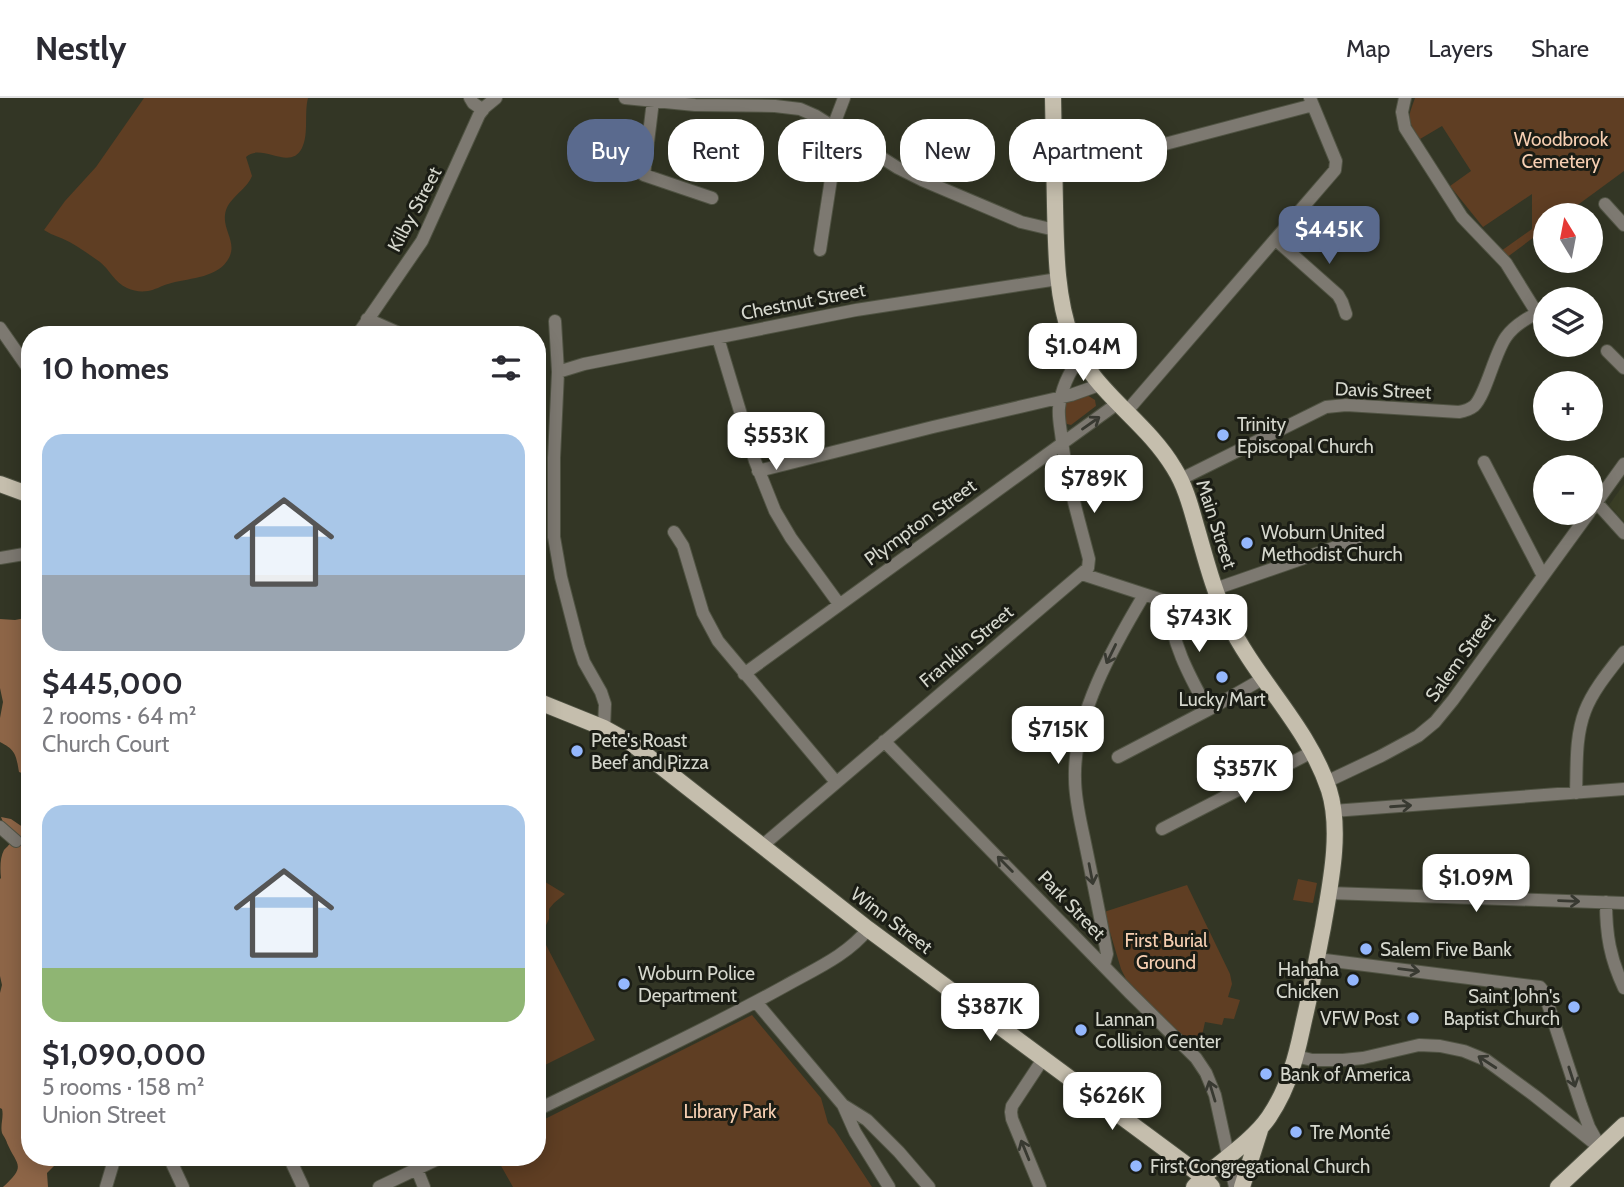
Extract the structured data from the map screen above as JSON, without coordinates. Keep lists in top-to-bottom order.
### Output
{
  "streets": {
    "main road": ["Main Street", "Winn Street"],
    "street": [
      "Kilby Street",
      "Chestnut Street",
      "Davis Street",
      "Plympton Street",
      "Franklin Street",
      "Salem Street",
      "Park Street"
    ]
  },
  "crossings": [
    ["Chestnut Street", "Main Street"],
    ["Davis Street", "Main Street"],
    ["Plympton Street", "Main Street"],
    ["Main Street", "Salem Street"],
    ["Main Street", "Park Street"],
    ["Main Street", "Winn Street"],
    ["Franklin Street", "Park Street"],
    ["Franklin Street", "Winn Street"]
  ],
  "one_way": ["Park Street"],
  "parks": ["Woodbrook Cemetery", "First Burial Ground", "Library Park"],
  "places": [
    "Trinity Episcopal Church",
    "Woburn United Methodist Church",
    "Lucky Mart",
    "Pete's Roast Beef and Pizza",
    "Salem Five Bank",
    "Hahaha Chicken",
    "Woburn Police Department",
    "Saint John's Baptist Church",
    "VFW Post",
    "Lannan Collision Center",
    "Bank of America",
    "Tre Monté",
    "First Congregational Church"
  ],
  "north": "top",
  "page": {
    "header": "Nestly",
    "nav": ["Map", "Layers", "Share"],
    "chip": [
      "Buy",
      "Rent",
      "Filters",
      "New",
      "Apartment"
    ],
    "map_buttons": ["+", "−"],
    "price": [
      "$445K",
      "$1.04M",
      "$553K",
      "$789K",
      "$743K",
      "$715K",
      "$357K",
      "$1.09M",
      "$387K",
      "$626K"
    ],
    "heading": "10 homes",
    "list": [
      {
        "name": "$445,000",
        "note": "2 rooms · 64 m² · Church Court"
      },
      {
        "name": "$1,090,000",
        "note": "5 rooms · 158 m² · Union Street"
      }
    ]
  }
}
